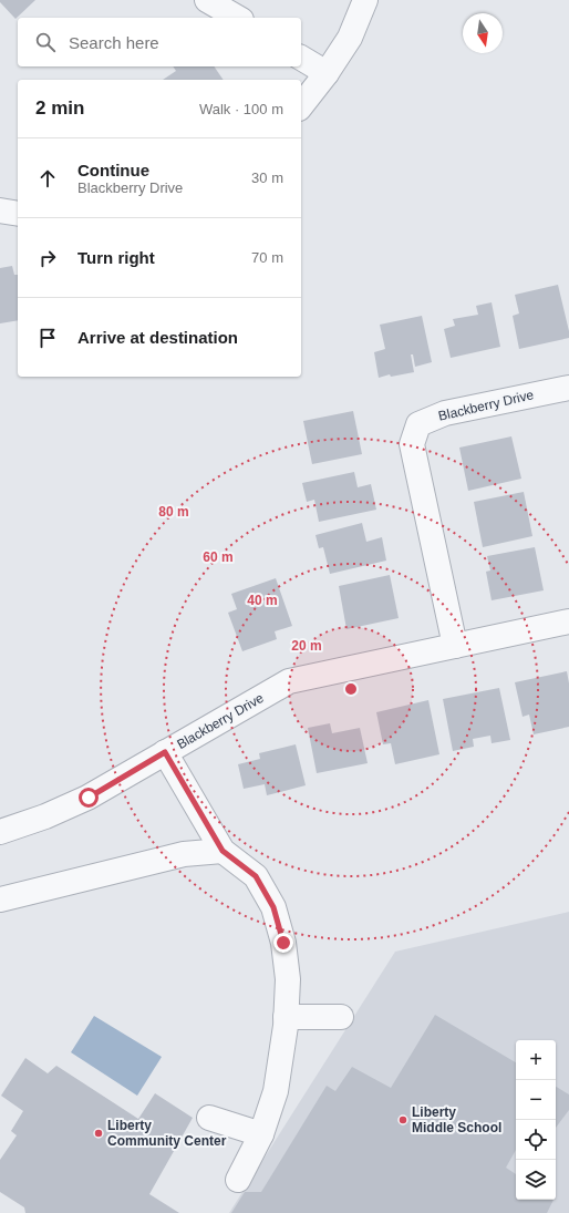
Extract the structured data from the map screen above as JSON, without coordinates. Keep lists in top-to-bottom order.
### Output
{
  "streets": {
    "street": ["Blackberry Drive"]
  },
  "places": ["Liberty Middle School", "Liberty Community Center"],
  "north": "bottom",
  "page": {
    "search": "Search here",
    "heading": ["2 min", "Walk · 100 m"],
    "list": [
      ["Continue", "Blackberry Drive", "30 m"],
      ["Turn right", "70 m"],
      "Arrive at destination"
    ],
    "map_buttons": ["+", "−"]
  },
  "rings": [
    "80 m",
    "60 m",
    "40 m",
    "20 m"
  ]
}
